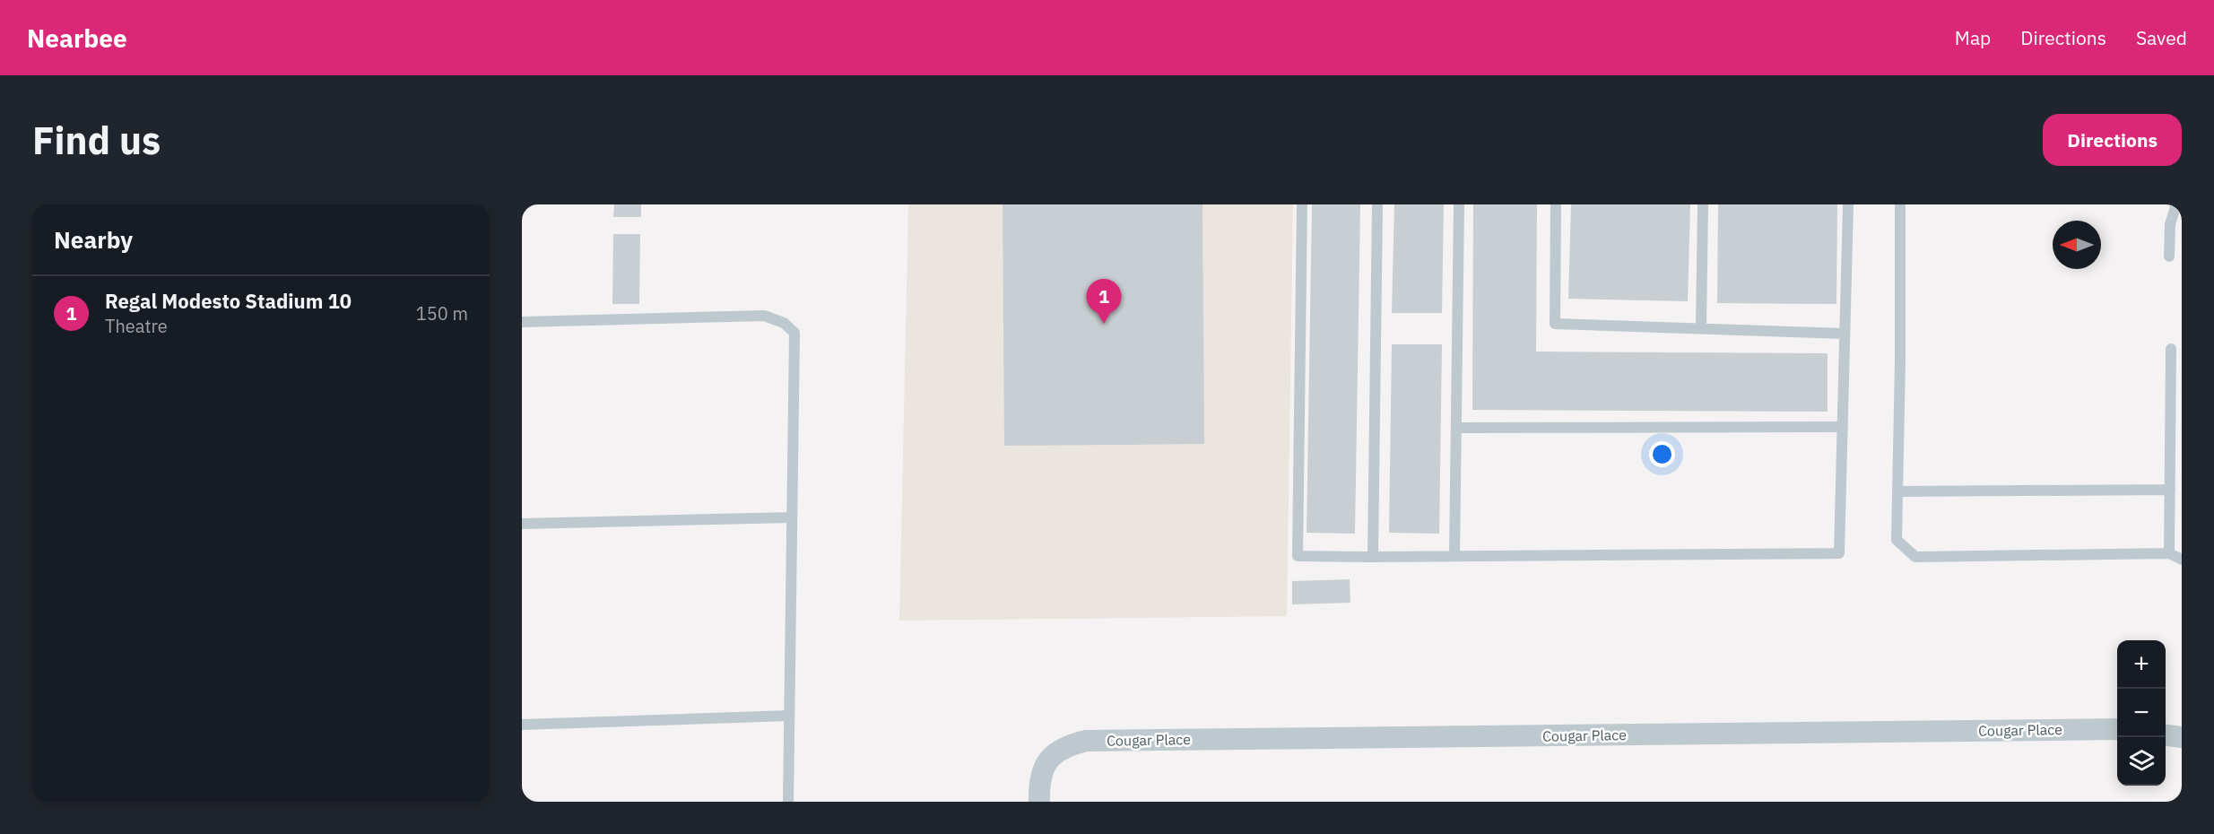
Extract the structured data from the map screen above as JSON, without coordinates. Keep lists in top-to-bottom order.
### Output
{
  "streets": {
    "street": ["Cougar Place"]
  },
  "north": "left",
  "page": {
    "header": "Nearbee",
    "nav": ["Map", "Directions", "Saved"],
    "buttons": "Directions",
    "title": "Find us",
    "heading": "Nearby",
    "list": [
      {
        "mark": "1",
        "name": "Regal Modesto Stadium 10",
        "note": "Theatre",
        "value": "150 m"
      }
    ],
    "pins": "1",
    "map_buttons": ["+", "−"]
  }
}
